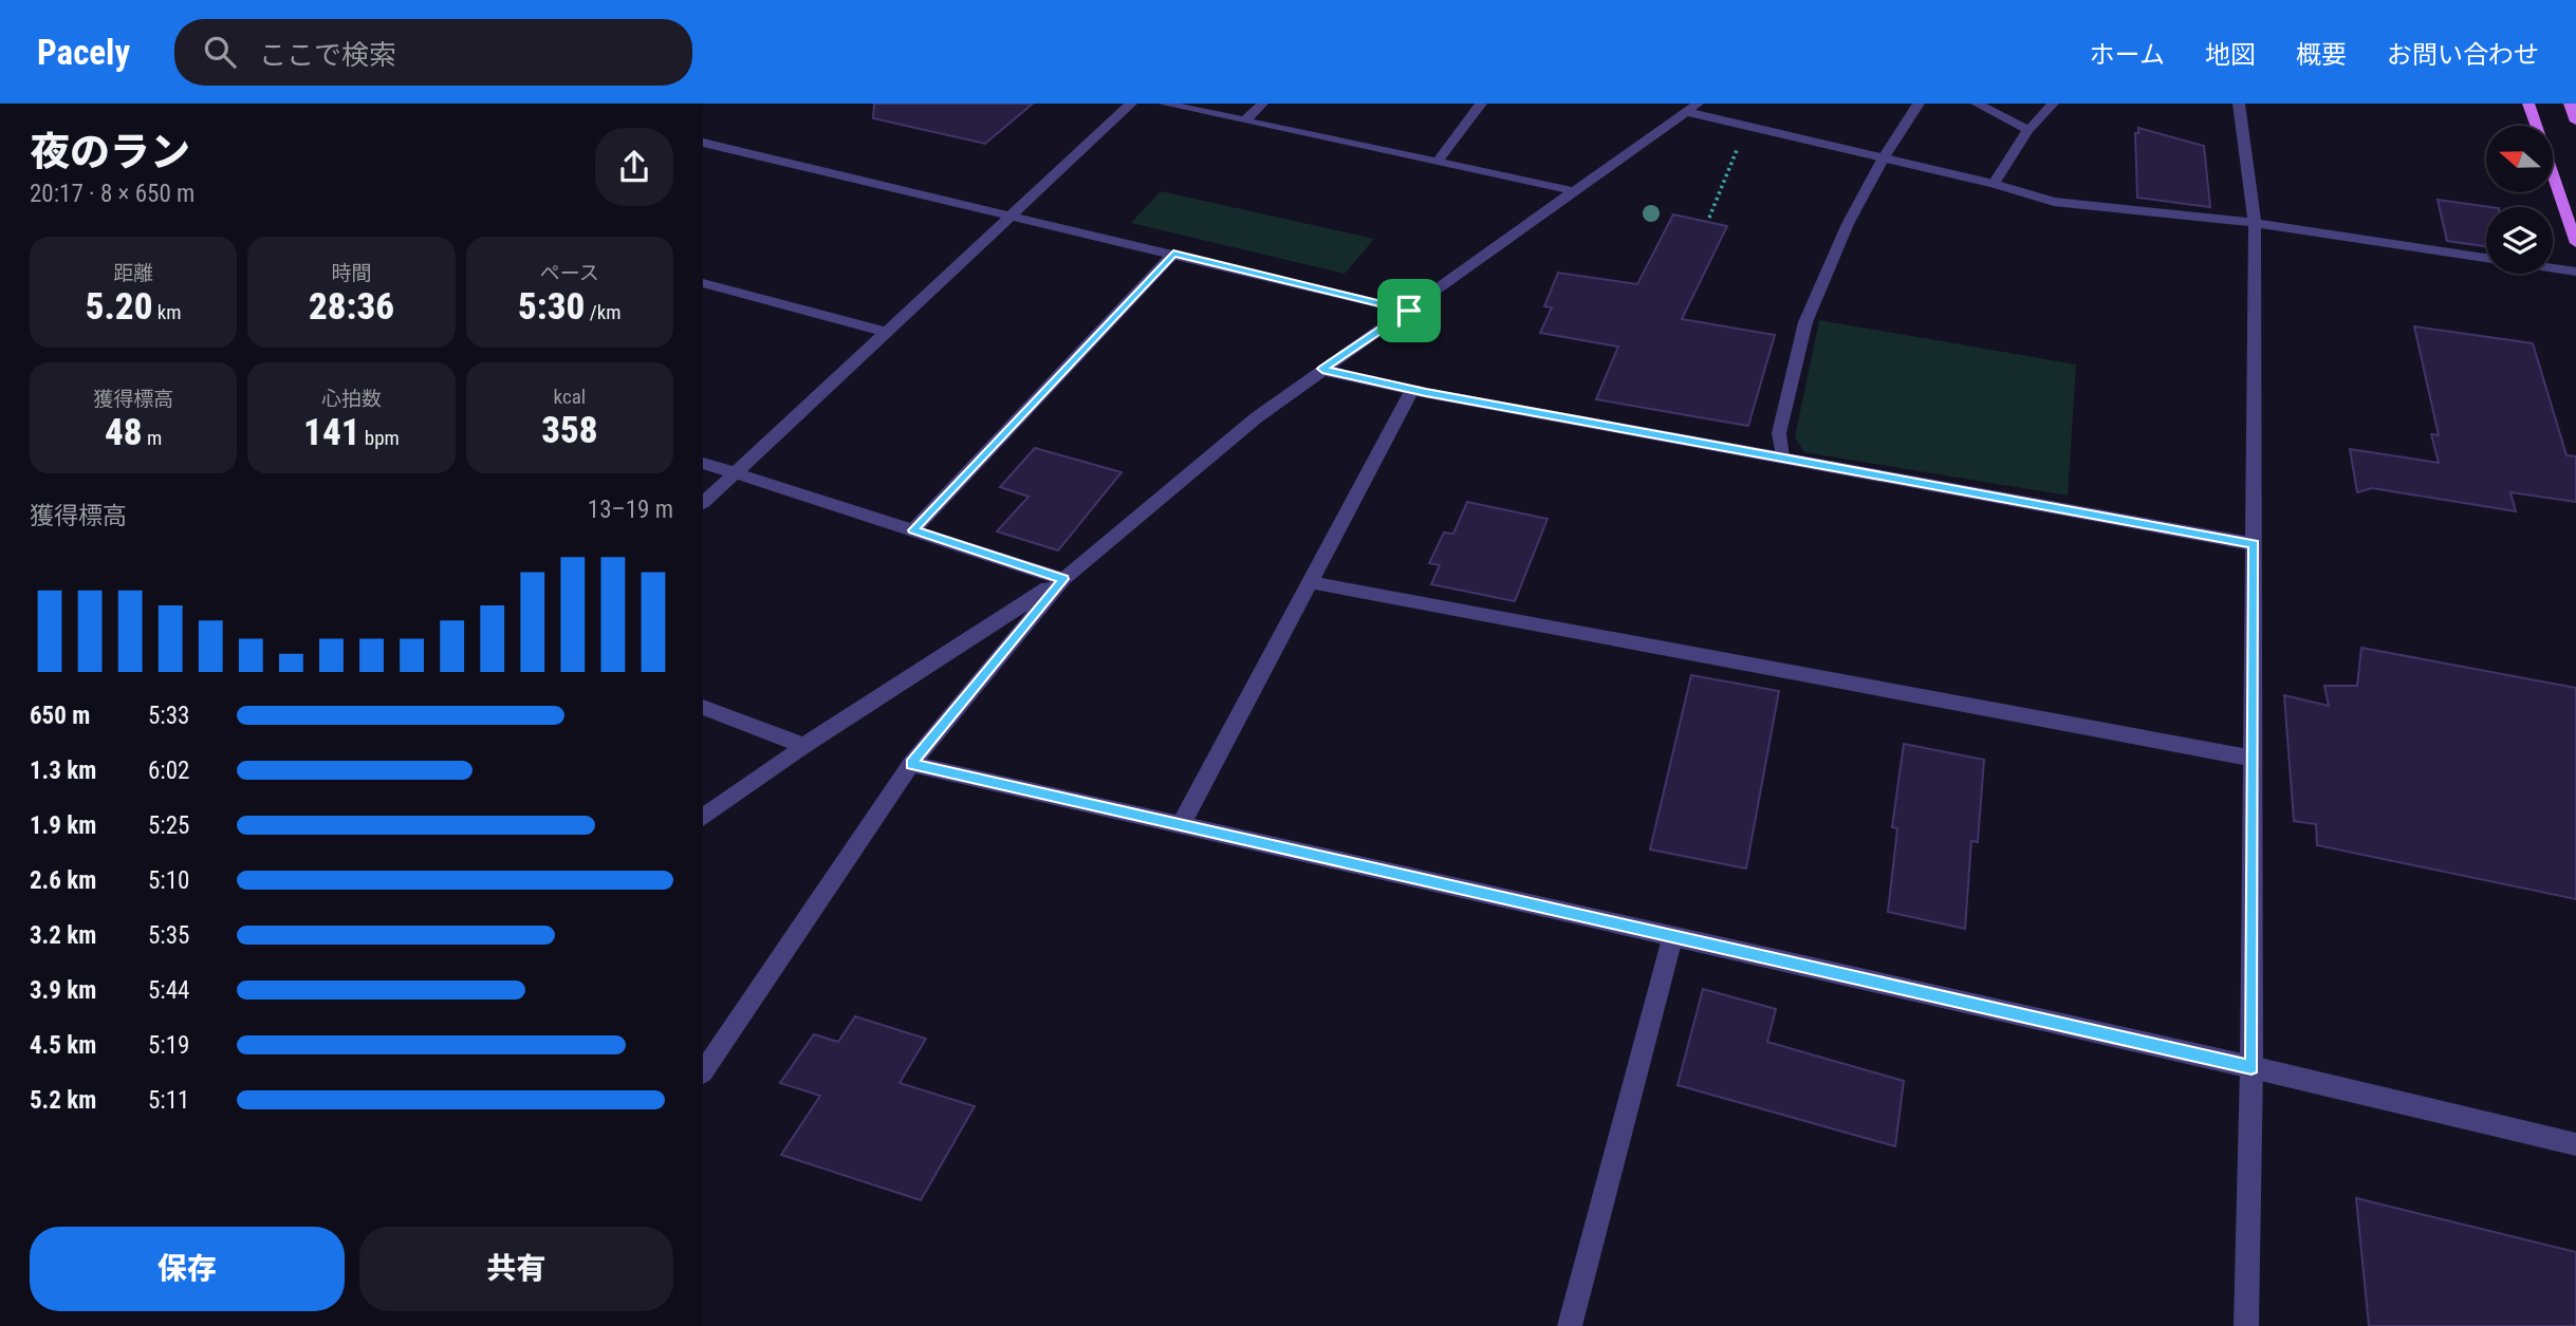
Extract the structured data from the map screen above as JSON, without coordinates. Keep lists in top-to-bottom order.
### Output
{
  "north": "left",
  "page": {
    "header": "Pacely",
    "search": "ここで検索",
    "nav": [
      "ホーム",
      "地図",
      "概要",
      "お問い合わせ"
    ],
    "heading": ["夜のラン", "20:17 · 8 × 650 m"],
    "stats": [
      ["距離", "5.20 km"],
      ["時間", "28:36"],
      ["ペース", "5:30 /km"],
      ["獲得標高", "48 m"],
      ["心拍数", "141 bpm"],
      ["kcal", "358"]
    ],
    "chart": ["獲得標高", "13–19 m"],
    "list": [
      {
        "name": "650 m",
        "note": "5:33"
      },
      {
        "name": "1.3 km",
        "note": "6:02"
      },
      {
        "name": "1.9 km",
        "note": "5:25"
      },
      {
        "name": "2.6 km",
        "note": "5:10"
      },
      {
        "name": "3.2 km",
        "note": "5:35"
      },
      {
        "name": "3.9 km",
        "note": "5:44"
      },
      {
        "name": "4.5 km",
        "note": "5:19"
      },
      {
        "name": "5.2 km",
        "note": "5:11"
      }
    ],
    "buttons": ["保存", "共有"]
  }
}
